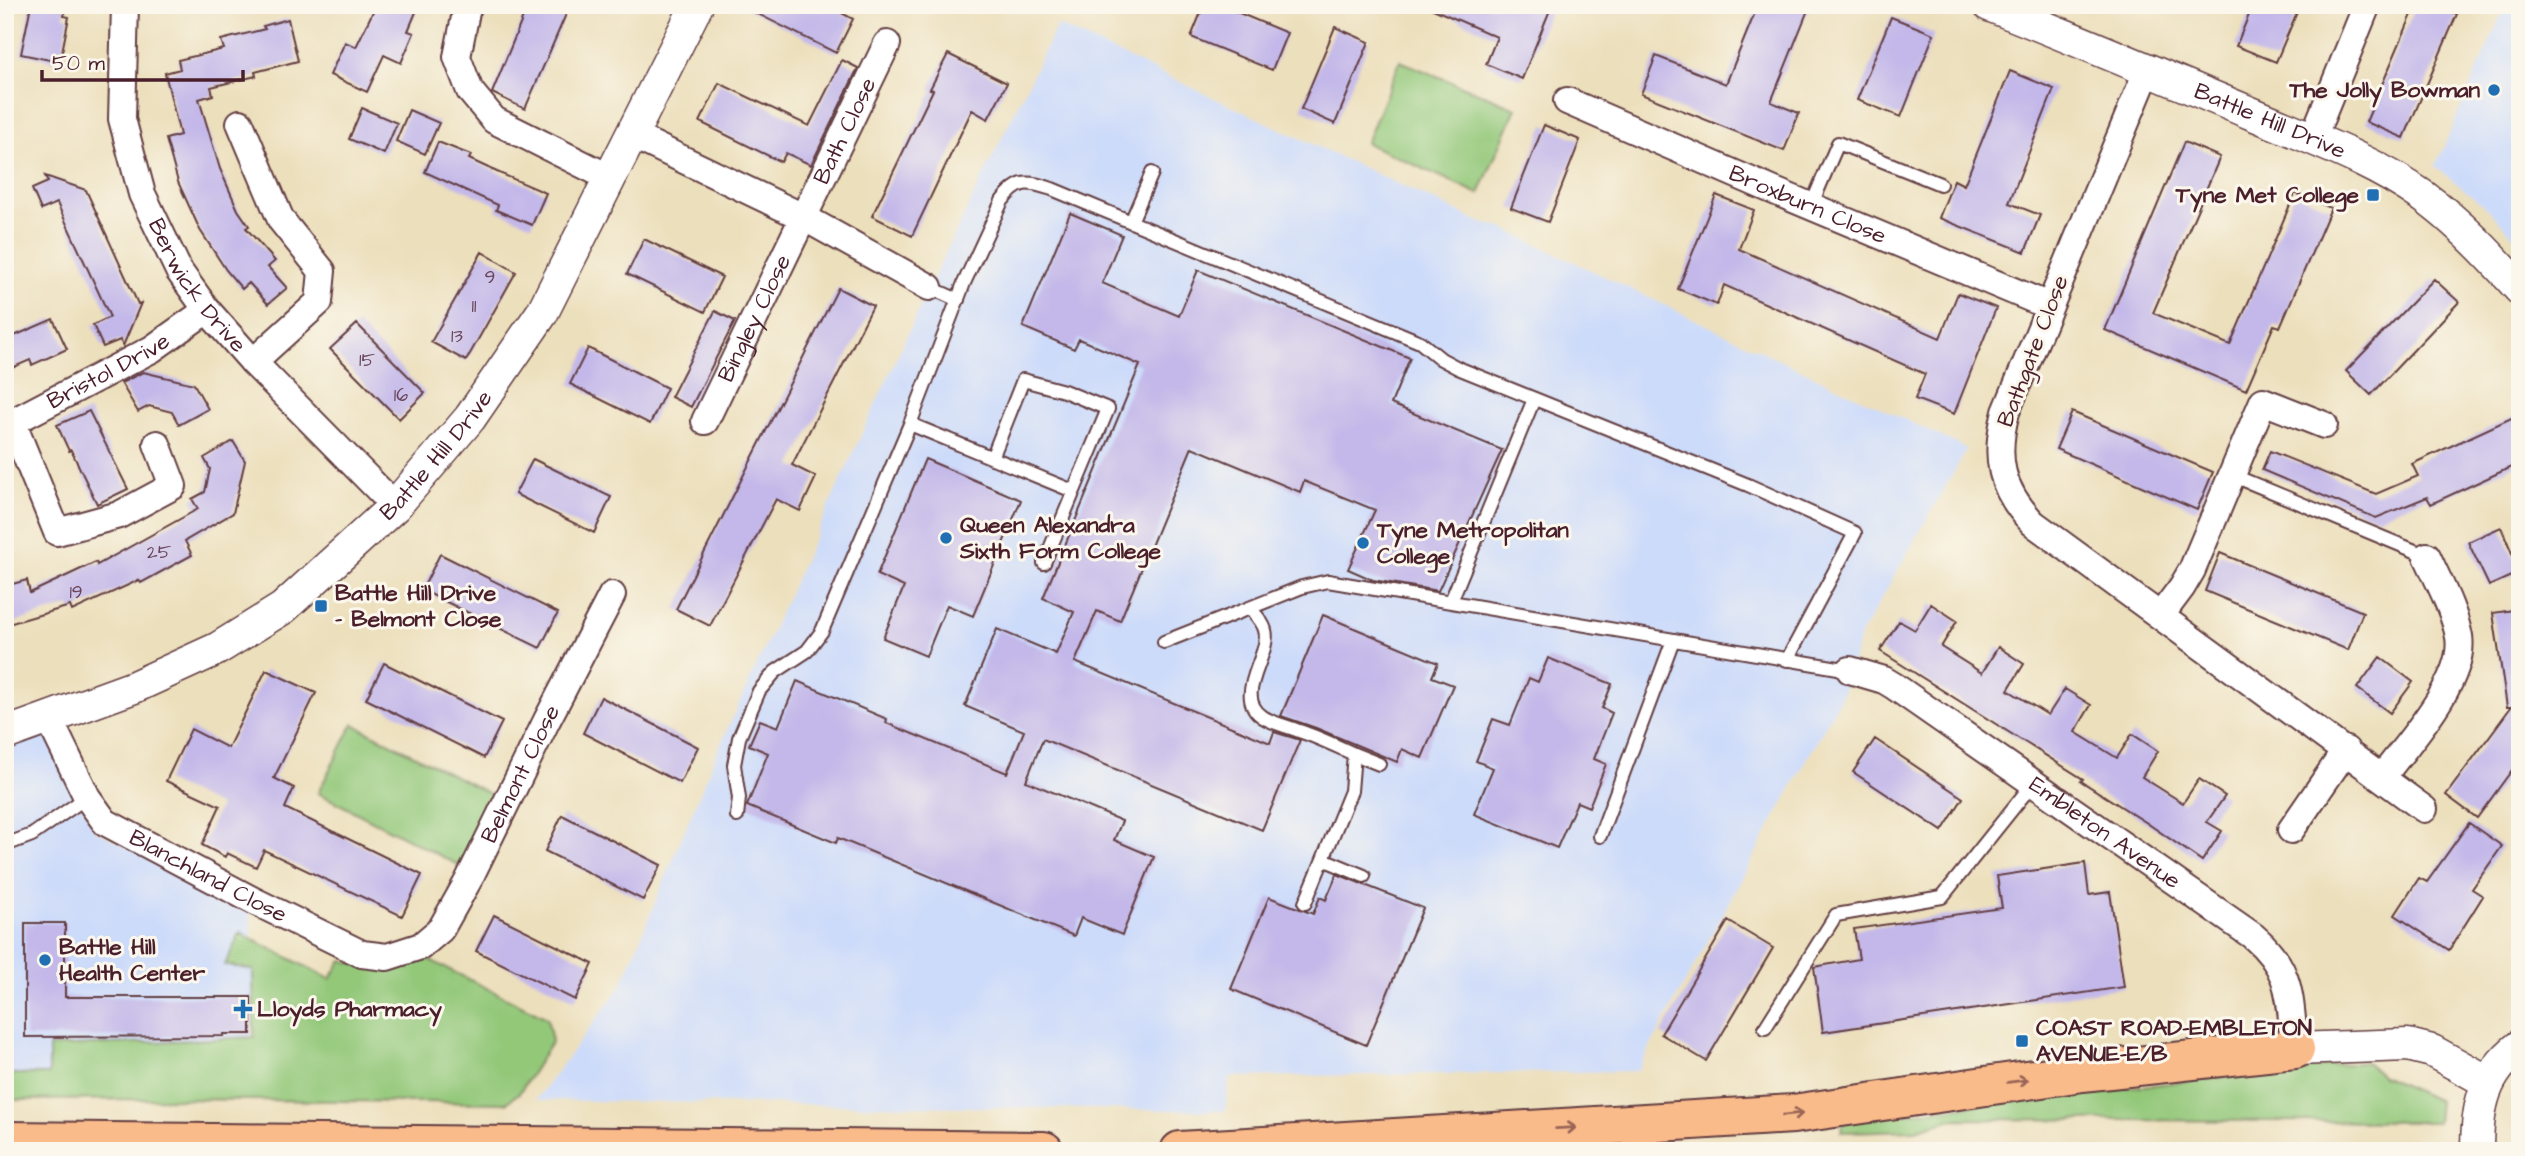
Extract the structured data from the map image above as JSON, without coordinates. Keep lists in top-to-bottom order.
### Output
{
  "streets": {
    "street": [
      "Battle Hill Drive",
      "Bath Close",
      "Broxburn Close",
      "Berwick Drive",
      "Bingley Close",
      "Bathgate Close",
      "Bristol Drive",
      "Belmont Close",
      "Embleton Avenue",
      "Blanchland Close"
    ]
  },
  "crossings": [
    ["Battle Hill Drive", "Berwick Drive"],
    ["Battle Hill Drive", "Bathgate Close"],
    ["Battle Hill Drive", "Blanchland Close"],
    ["Bath Close", "Bingley Close"],
    ["Broxburn Close", "Bathgate Close"],
    ["Berwick Drive", "Bristol Drive"],
    ["Belmont Close", "Blanchland Close"]
  ],
  "places": {
    "other": [
      "The Jolly Bowman",
      "Queen Alexandra Sixth Form College",
      "Tyne Metropolitan College",
      "Battle Hill Health Center"
    ],
    "transit": ["Tyne Met College", "Battle Hill Drive - Belmont Close", "COAST ROAD-EMBLETON AVENUE-E/B"],
    "health": ["Lloyds Pharmacy"]
  },
  "house_numbers": [
    "9",
    "11",
    "13",
    "15",
    "16",
    "25",
    "19"
  ],
  "scale_bar": "50 m"
}
